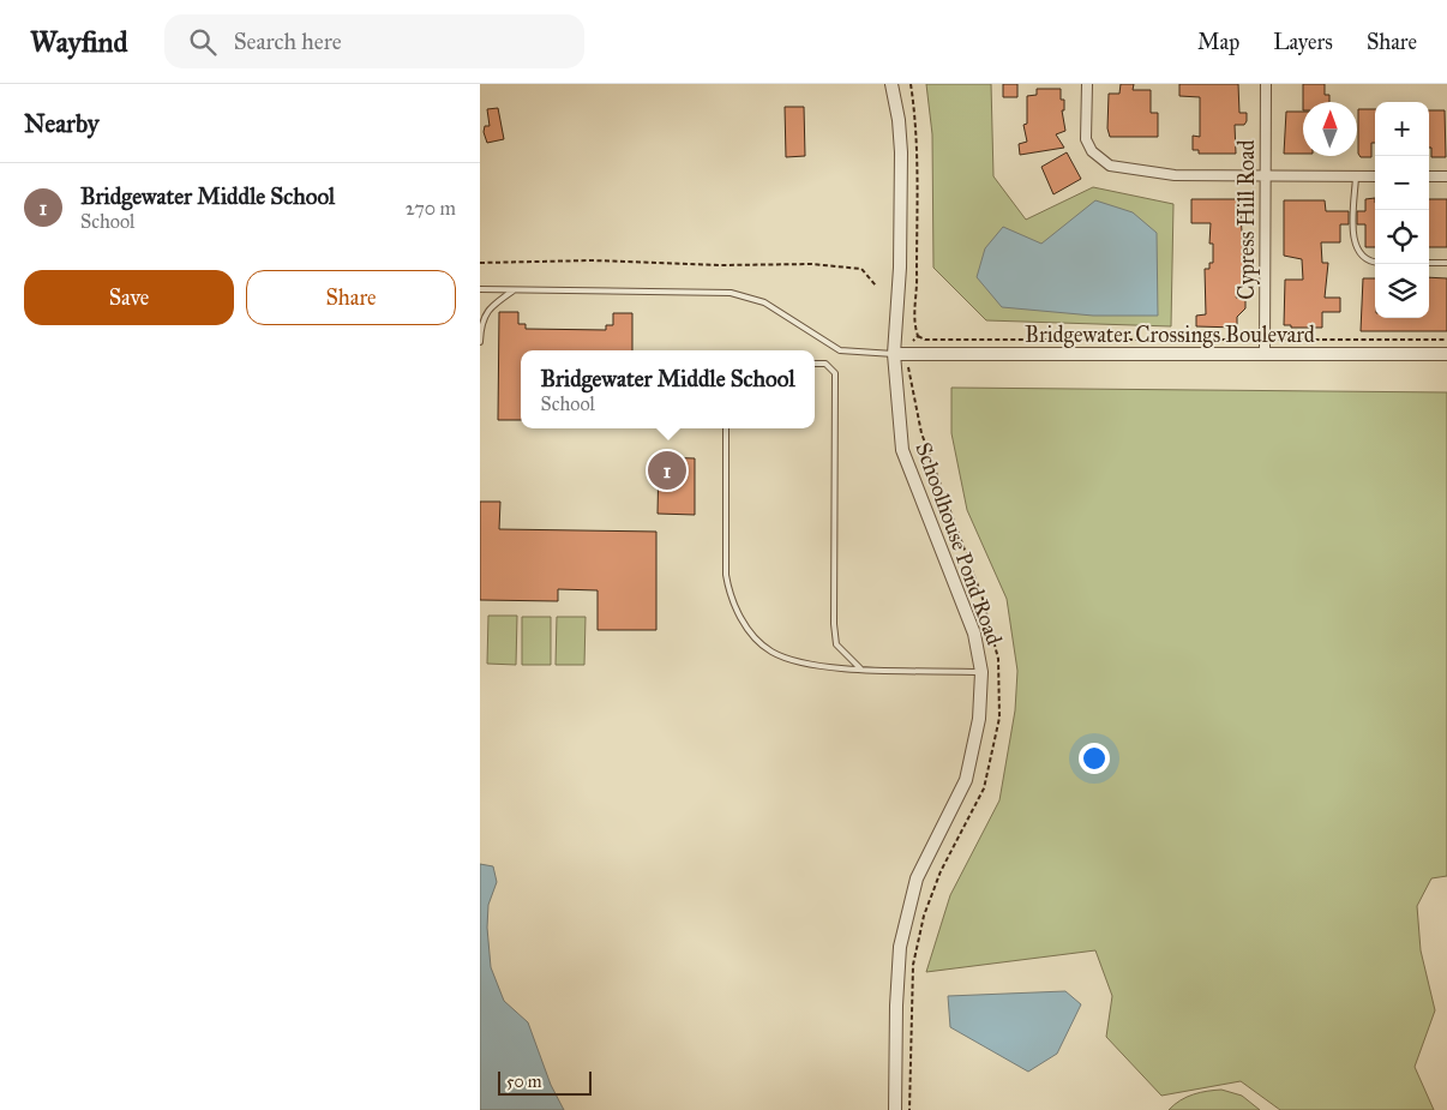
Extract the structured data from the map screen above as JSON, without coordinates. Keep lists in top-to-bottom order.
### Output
{
  "streets": {
    "street": ["Cypress Hill Road", "Bridgewater Crossings Boulevard", "Schoolhouse Pond Road"]
  },
  "crossings": [
    ["Cypress Hill Road", "Bridgewater Crossings Boulevard"],
    ["Bridgewater Crossings Boulevard", "Schoolhouse Pond Road"]
  ],
  "scale_bar": "50 m",
  "north": "top",
  "page": {
    "header": "Wayfind",
    "search": "Search here",
    "nav": ["Map", "Layers", "Share"],
    "heading": "Nearby",
    "map_buttons": ["+", "−"],
    "list": [
      {
        "mark": "1",
        "name": "Bridgewater Middle School",
        "note": "School",
        "value": "270 m"
      }
    ],
    "buttons": ["Save", "Share"],
    "popup": ["Bridgewater Middle School", "School"],
    "pins": "1",
    "scale": "50 m"
  }
}
